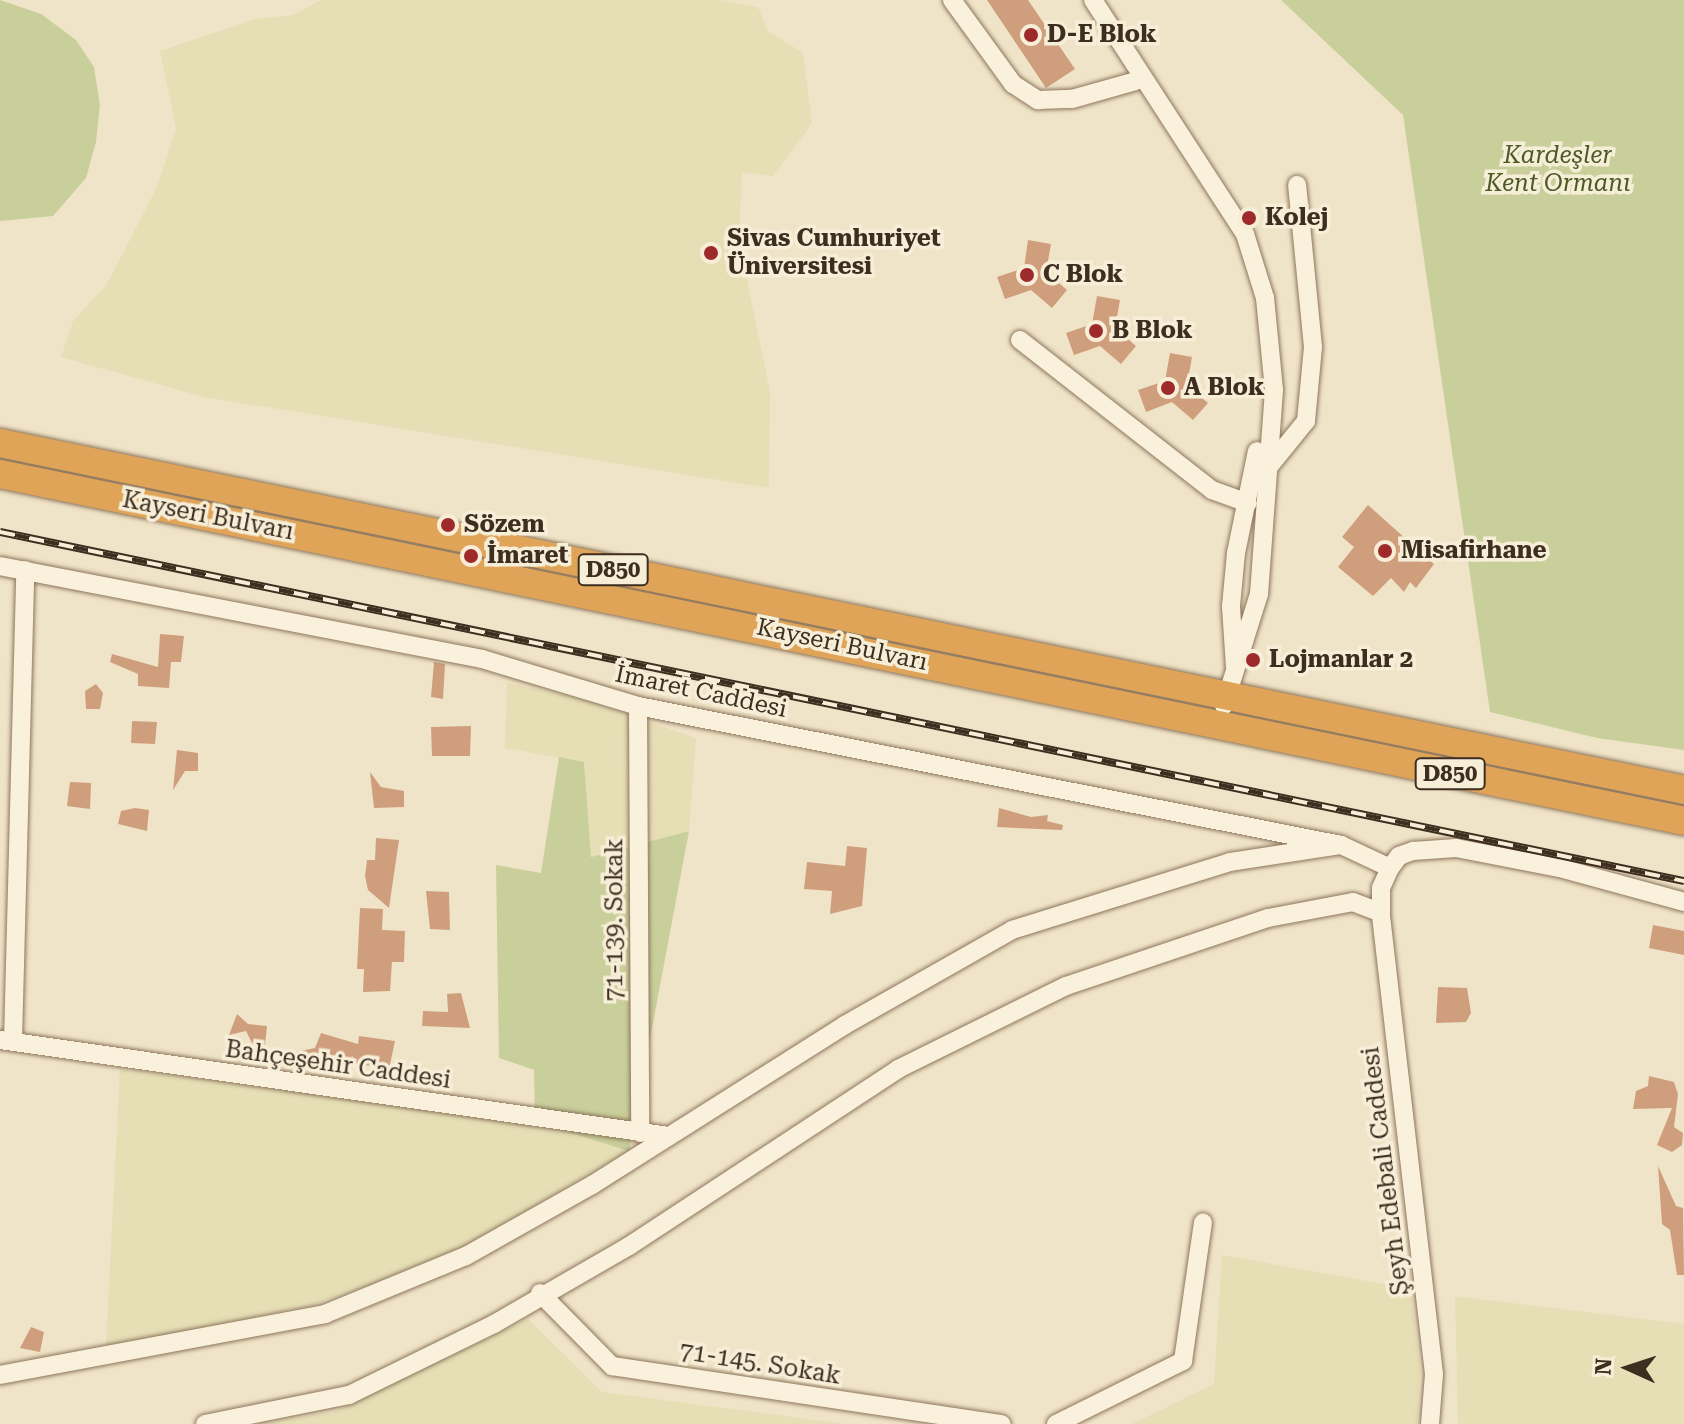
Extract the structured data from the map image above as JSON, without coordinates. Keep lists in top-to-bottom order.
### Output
{
  "streets": {
    "highway": ["Kayseri Bulvarı", "D850"],
    "street": [
      "İmaret Caddesi",
      "71-139. Sokak",
      "Bahçeşehir Caddesi",
      "Şeyh Edebali Caddesi",
      "71-145. Sokak"
    ]
  },
  "crossings": [
    ["İmaret Caddesi", "71-139. Sokak"],
    ["İmaret Caddesi", "Şeyh Edebali Caddesi"],
    ["71-139. Sokak", "Bahçeşehir Caddesi"]
  ],
  "parks": ["Kardeşler Kent Ormanı"],
  "places": [
    "D-E Blok",
    "Kolej",
    "Sivas Cumhuriyet Üniversitesi",
    "C Blok",
    "B Blok",
    "A Blok",
    "Sözem",
    "Misafirhane",
    "İmaret",
    "Lojmanlar 2"
  ],
  "north": "left"
}
